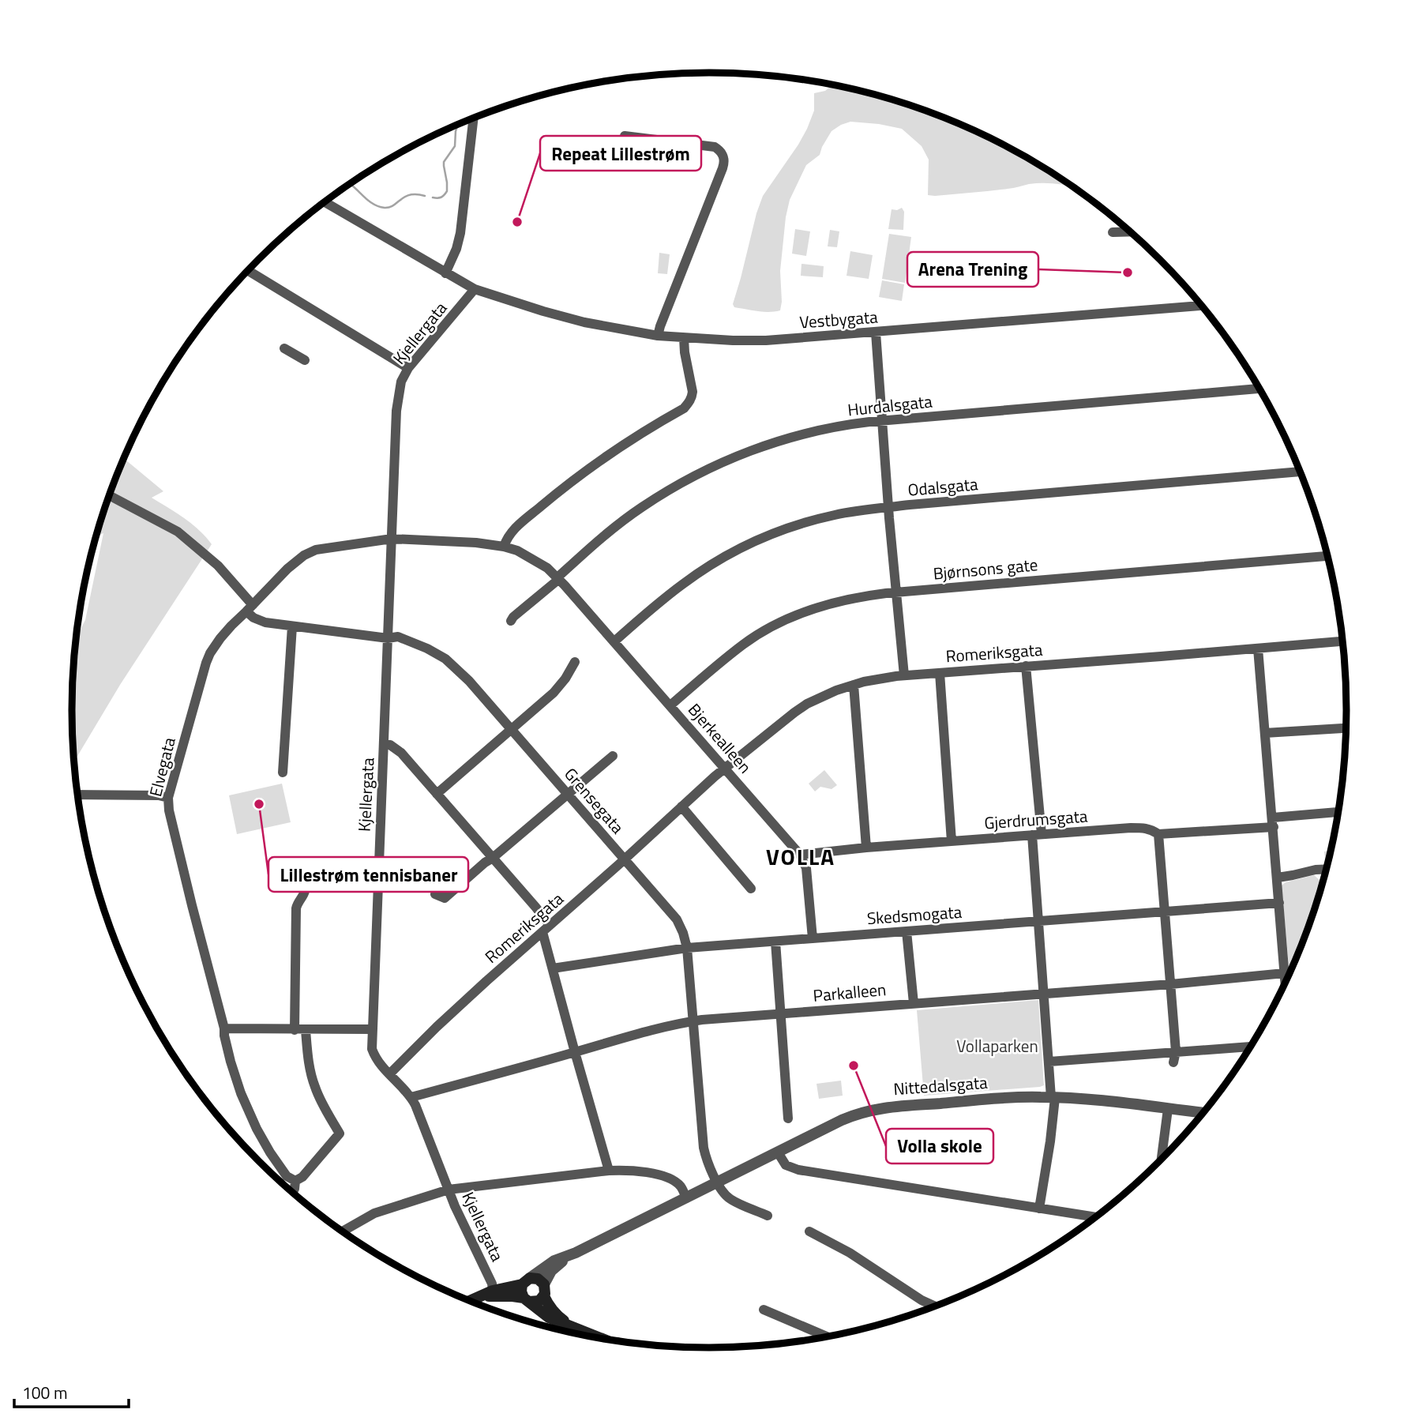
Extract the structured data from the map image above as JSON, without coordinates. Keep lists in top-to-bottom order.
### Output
{
  "streets": {
    "main road": ["Nittedalsgata"],
    "street": [
      "Vestbygata",
      "Kjellergata",
      "Hurdalsgata",
      "Odalsgata",
      "Bjørnsons gate",
      "Romeriksgata",
      "Bjerkealleen",
      "Elvegata",
      "Grensegata",
      "Gjerdrumsgata",
      "Skedsmogata",
      "Parkalleen"
    ]
  },
  "crossings": [
    ["Vestbygata", "Kjellergata"],
    ["Kjellergata", "Romeriksgata"],
    ["Kjellergata", "Bjerkealleen"],
    ["Kjellergata", "Elvegata"],
    ["Kjellergata", "Grensegata"],
    ["Kjellergata", "Parkalleen"],
    ["Kjellergata", "Nittedalsgata"],
    ["Hurdalsgata", "Bjerkealleen"],
    ["Odalsgata", "Bjerkealleen"],
    ["Bjørnsons gate", "Bjerkealleen"],
    ["Romeriksgata", "Bjerkealleen"],
    ["Romeriksgata", "Grensegata"],
    ["Bjerkealleen", "Elvegata"],
    ["Bjerkealleen", "Gjerdrumsgata"],
    ["Bjerkealleen", "Skedsmogata"],
    ["Elvegata", "Grensegata"],
    ["Grensegata", "Skedsmogata"],
    ["Grensegata", "Parkalleen"],
    ["Grensegata", "Nittedalsgata"]
  ],
  "districts": ["VOLLA"],
  "parks": ["Vollaparken"],
  "places": [
    "Repeat Lillestrøm",
    "Arena Trening",
    "Lillestrøm tennisbaner",
    "Volla skole"
  ],
  "scale_bar": "100 m"
}
